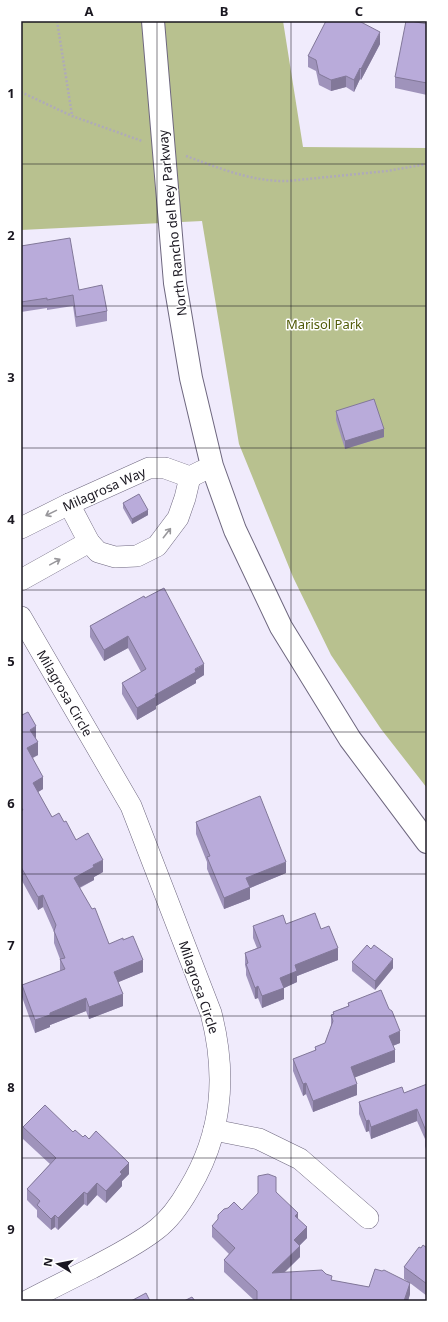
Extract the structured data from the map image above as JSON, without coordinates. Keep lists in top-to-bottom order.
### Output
{
  "streets": {
    "street": ["North Rancho del Rey Parkway", "Milagrosa Way", "Milagrosa Circle"]
  },
  "parks": ["Marisol Park"],
  "north": "left",
  "grid": {
    "columns": ["A", "B", "C"],
    "rows": [
      "1",
      "2",
      "3",
      "4",
      "5",
      "6",
      "7",
      "8",
      "9"
    ]
  }
}
